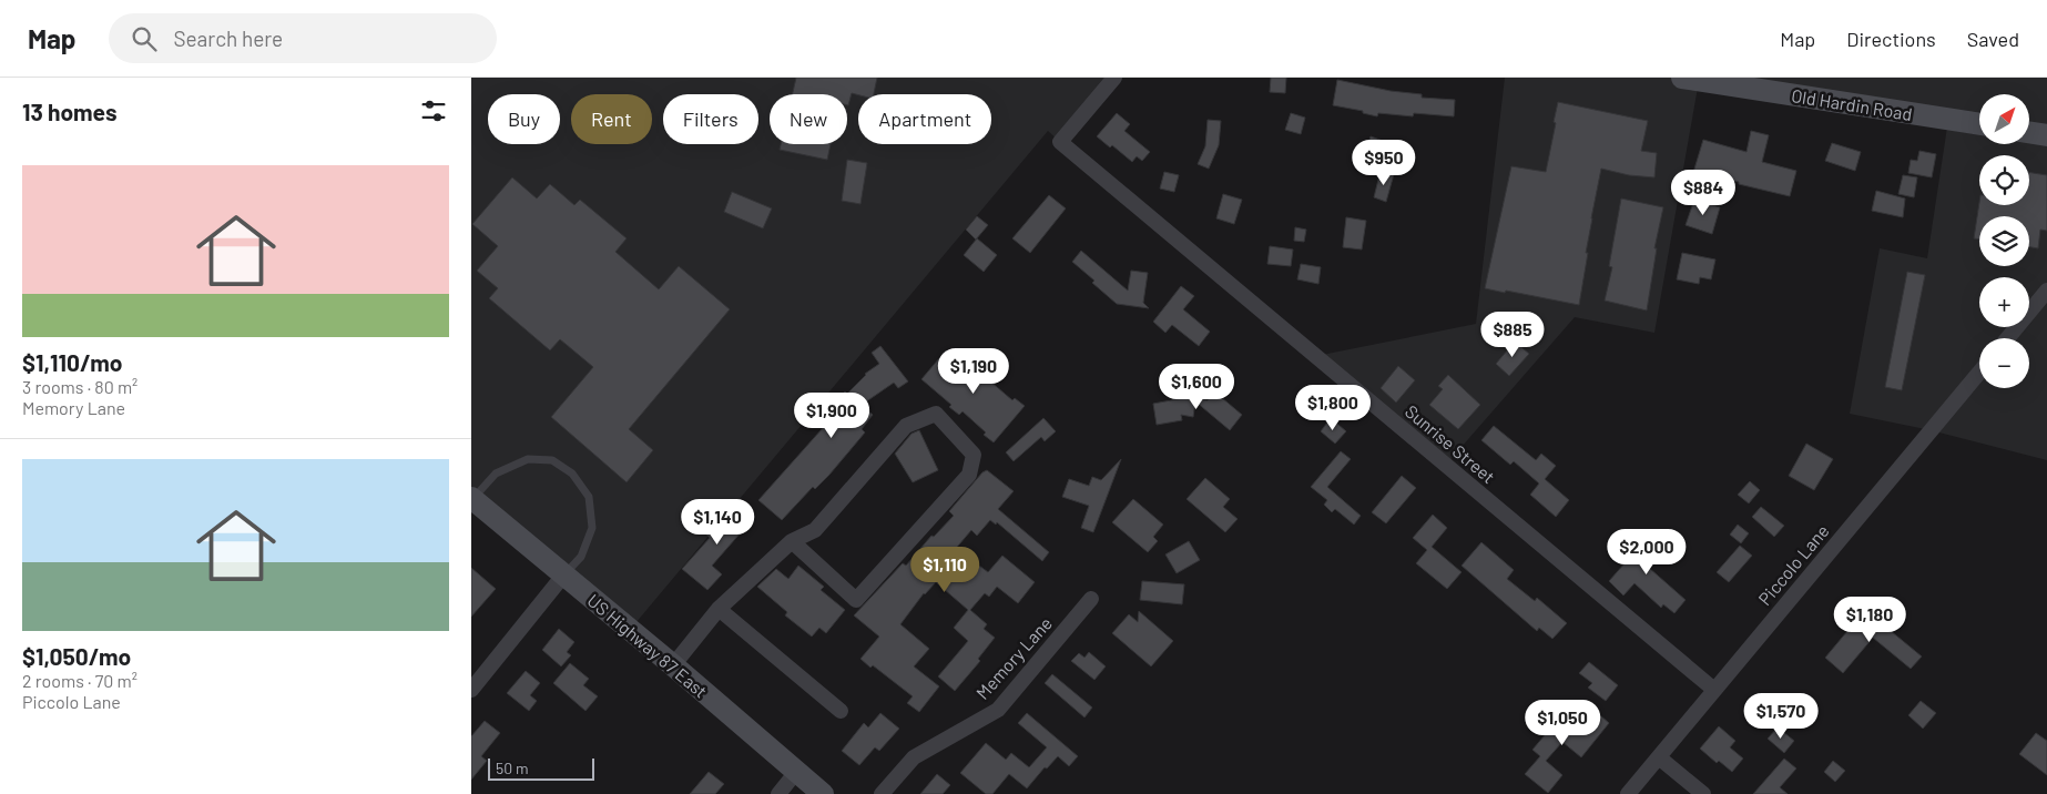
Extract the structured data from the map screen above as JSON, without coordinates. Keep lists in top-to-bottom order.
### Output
{
  "streets": {
    "street": [
      "Old Hardin Road",
      "Sunrise Street",
      "Piccolo Lane",
      "US Highway 87 East",
      "Memory Lane"
    ]
  },
  "crossings": [
    ["Sunrise Street", "Piccolo Lane"]
  ],
  "scale_bar": "50 m",
  "north": "top right",
  "page": {
    "header": "Map",
    "search": "Search here",
    "nav": ["Map", "Directions", "Saved"],
    "heading": "13 homes",
    "map_buttons": ["+", "−"],
    "chip": [
      "Buy",
      "Rent",
      "Filters",
      "New",
      "Apartment"
    ],
    "price": [
      "$950",
      "$884",
      "$885",
      "$1,190",
      "$1,600",
      "$1,800",
      "$1,900",
      "$1,140",
      "$2,000",
      "$1,110",
      "$1,180",
      "$1,570",
      "$1,050"
    ],
    "list": [
      {
        "name": "$1,110/mo",
        "note": "3 rooms · 80 m² · Memory Lane"
      },
      {
        "name": "$1,050/mo",
        "note": "2 rooms · 70 m² · Piccolo Lane"
      }
    ],
    "scale": "50 m"
  }
}
